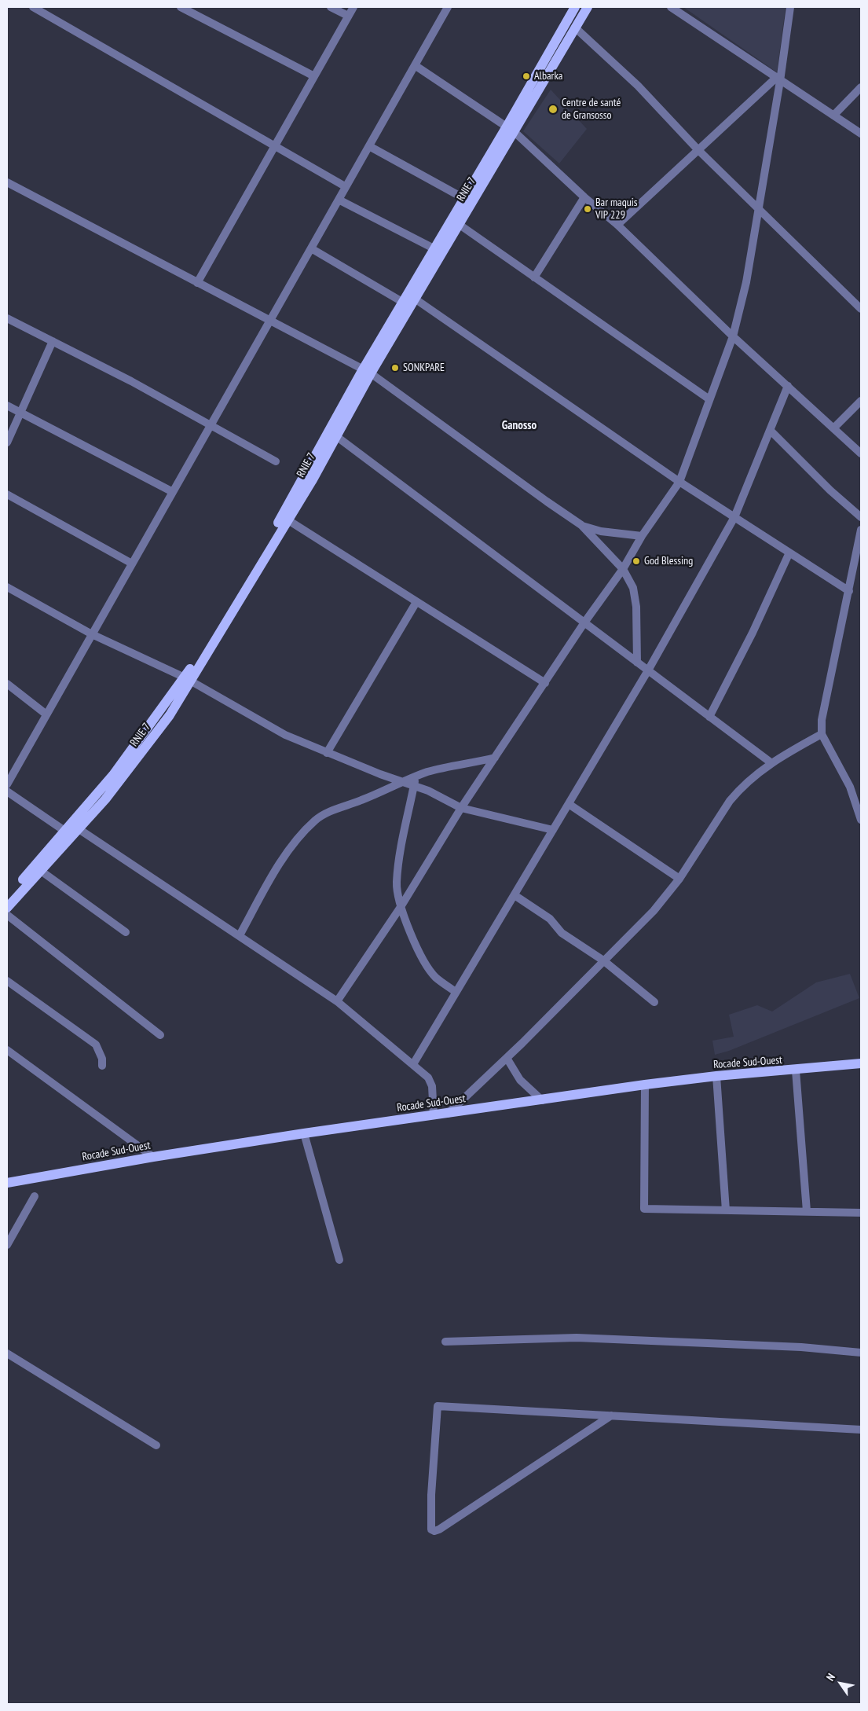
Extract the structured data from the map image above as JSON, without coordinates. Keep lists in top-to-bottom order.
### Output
{
  "streets": {
    "main road": ["RNIE 7", "Rocade Sud-Ouest"]
  },
  "districts": ["Ganosso"],
  "places": [
    "Albarka",
    "Centre de santé de Gransosso",
    "Bar maquis VIP 229",
    "SONKPARE",
    "God Blessing"
  ],
  "north": "top left"
}
